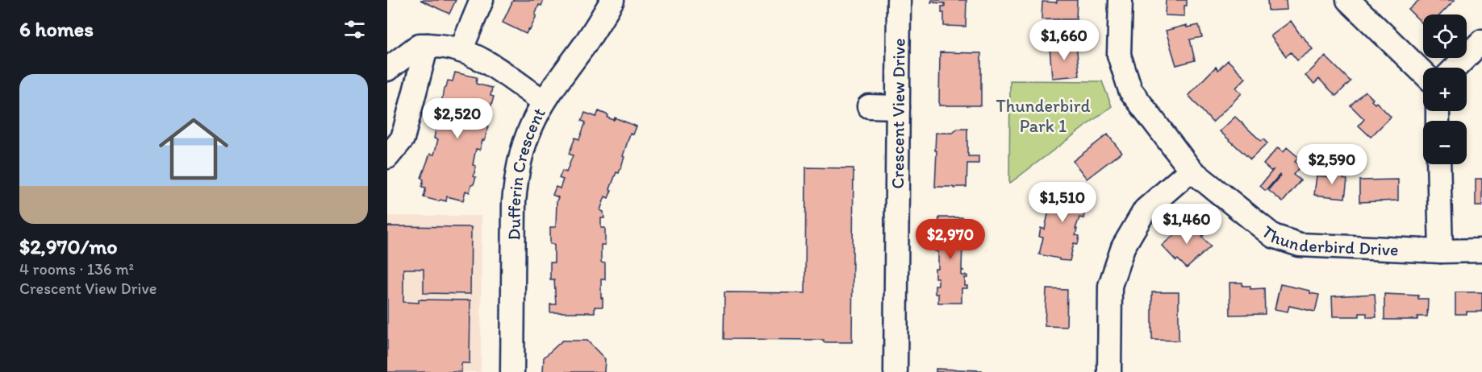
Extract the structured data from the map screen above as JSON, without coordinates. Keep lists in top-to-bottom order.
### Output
{
  "streets": {
    "street": ["Crescent View Drive", "Dufferin Crescent", "Thunderbird Drive"]
  },
  "parks": ["Thunderbird Park 1"],
  "page": {
    "heading": "6 homes",
    "map_buttons": ["+", "−"],
    "price": [
      "$1,660",
      "$2,520",
      "$2,590",
      "$1,510",
      "$1,460",
      "$2,970"
    ],
    "list": [
      {
        "name": "$2,970/mo",
        "note": "4 rooms · 136 m² · Crescent View Drive"
      }
    ]
  }
}
